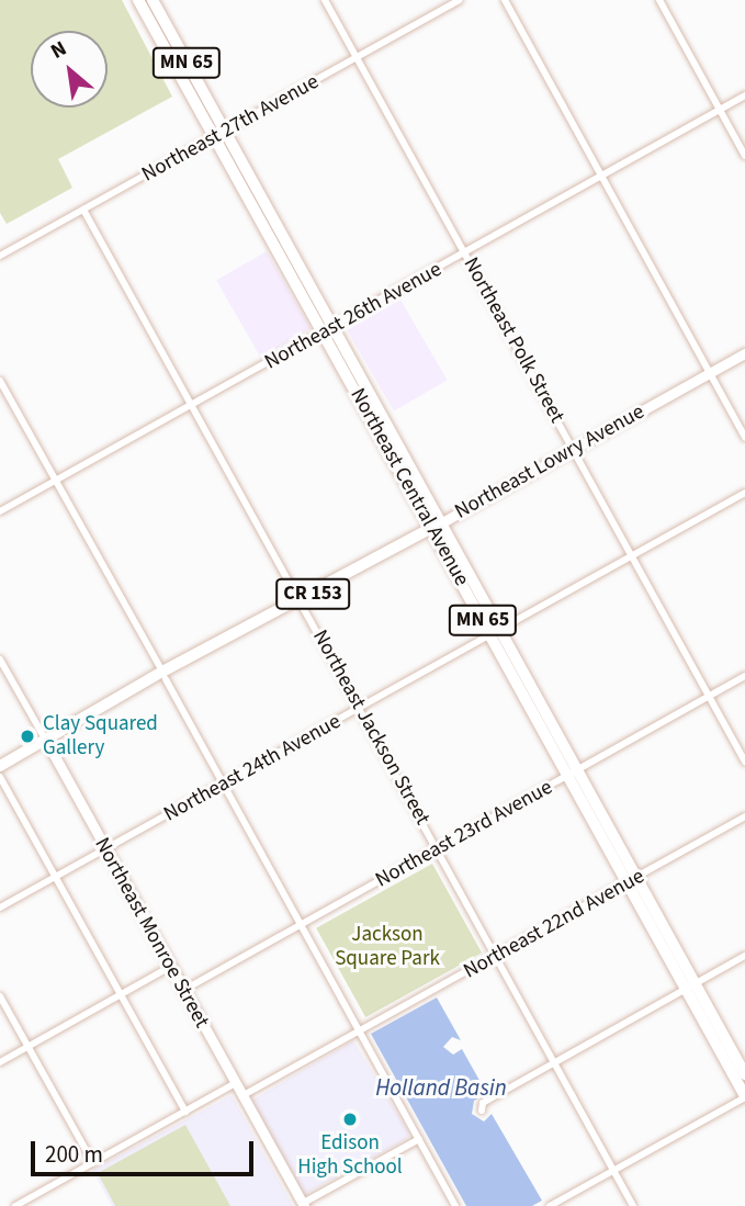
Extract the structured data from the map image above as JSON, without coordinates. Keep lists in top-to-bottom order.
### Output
{
  "streets": {
    "main road": [
      "MN 65",
      "Northeast Lowry Avenue",
      "Northeast Central Avenue",
      "CR 153"
    ],
    "street": [
      "Northeast 27th Avenue",
      "Northeast 26th Avenue",
      "Northeast Polk Street",
      "Northeast Jackson Street",
      "Northeast 24th Avenue",
      "Northeast 23rd Avenue",
      "Northeast 22nd Avenue",
      "Northeast Monroe Street"
    ]
  },
  "crossings": [
    ["Northeast 27th Avenue", "Northeast Polk Street"],
    ["Northeast 27th Avenue", "Northeast Central Avenue"],
    ["Northeast 27th Avenue", "Northeast Jackson Street"],
    ["Northeast 26th Avenue", "Northeast Polk Street"],
    ["Northeast 26th Avenue", "Northeast Central Avenue"],
    ["Northeast 26th Avenue", "Northeast Jackson Street"],
    ["Northeast Polk Street", "Northeast Lowry Avenue"],
    ["Northeast Polk Street", "Northeast 24th Avenue"],
    ["Northeast Polk Street", "Northeast 23rd Avenue"],
    ["Northeast Lowry Avenue", "Northeast Central Avenue"],
    ["Northeast Lowry Avenue", "Northeast Jackson Street"],
    ["Northeast Lowry Avenue", "Northeast Monroe Street"],
    ["Northeast Central Avenue", "Northeast 24th Avenue"],
    ["Northeast Central Avenue", "Northeast 23rd Avenue"],
    ["Northeast Central Avenue", "Northeast 22nd Avenue"],
    ["Northeast Jackson Street", "Northeast 24th Avenue"],
    ["Northeast Jackson Street", "Northeast 23rd Avenue"],
    ["Northeast Jackson Street", "Northeast 22nd Avenue"],
    ["Northeast 24th Avenue", "Northeast Monroe Street"],
    ["Northeast 23rd Avenue", "Northeast Monroe Street"],
    ["Northeast 22nd Avenue", "Northeast Monroe Street"]
  ],
  "water": ["Holland Basin"],
  "parks": ["Jackson Square Park"],
  "places": ["Clay Squared Gallery", "Edison High School"],
  "scale_bar": "200 m",
  "north": "top left"
}
